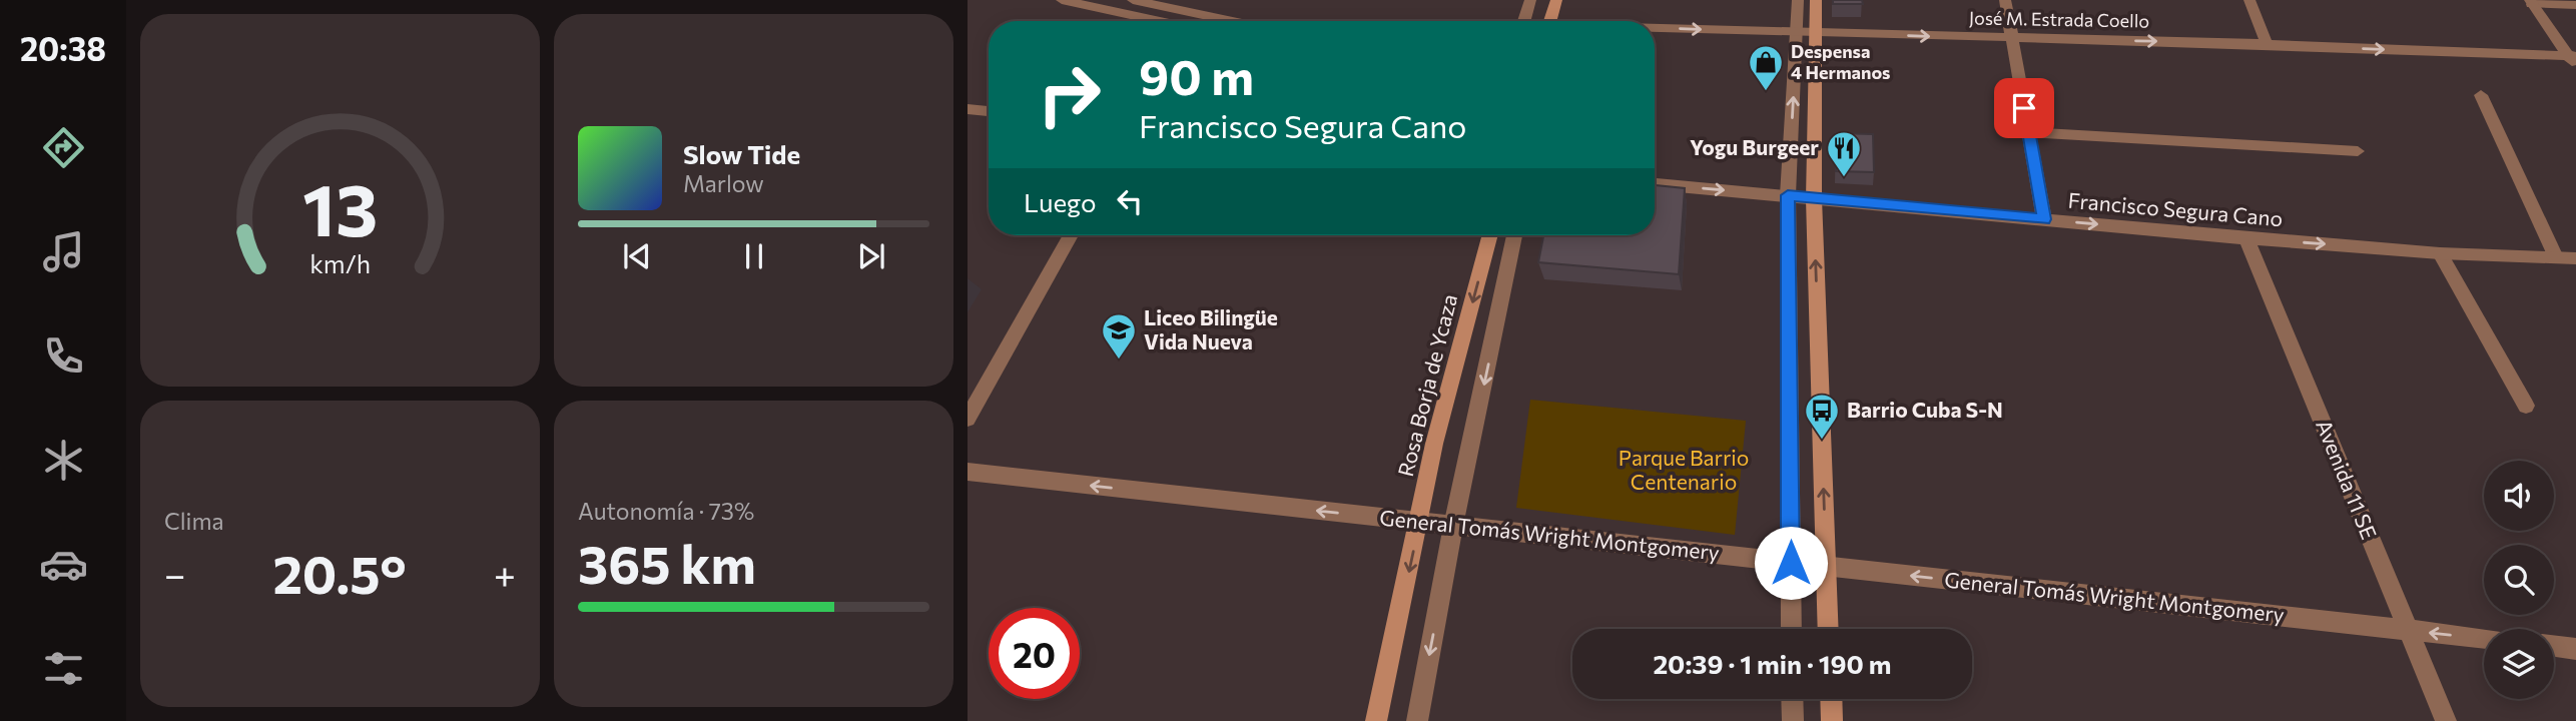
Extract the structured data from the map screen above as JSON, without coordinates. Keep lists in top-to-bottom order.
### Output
{
  "streets": {
    "main road": ["Rosa Borja de Ycaza"],
    "street": [
      "José M. Estrada Coello",
      "Francisco Segura Cano",
      "Avenida 11 SE",
      "General Tomás Wright Montgomery"
    ]
  },
  "crossings": [
    ["Francisco Segura Cano", "Avenida 11 SE"],
    ["Rosa Borja de Ycaza", "General Tomás Wright Montgomery"],
    ["Avenida 11 SE", "General Tomás Wright Montgomery"]
  ],
  "one_way": ["Rosa Borja de Ycaza", "General Tomás Wright Montgomery"],
  "parks": ["Parque Barrio Centenario"],
  "places": {
    "shop": ["Despensa 4 Hermanos"],
    "restaurant": ["Yogu Burgeer"],
    "school or university": ["Liceo Bilingüe Vida Nueva"],
    "bus stop": ["Barrio Cuba S-N"]
  },
  "page": {
    "tabs": "20:38",
    "turn": ["90 m", "Francisco Segura Cano"],
    "song": ["Slow Tide", "Marlow"],
    "then": "Luego",
    "tile": [
      "Clima",
      ["Autonomía · 73%", "365 km"]
    ],
    "heat": ["−", "20.5°", "+"],
    "limit": "20",
    "trip": "20:39 · 1 min · 190 m",
    "gauge": ["13", "km/h"]
  }
}
